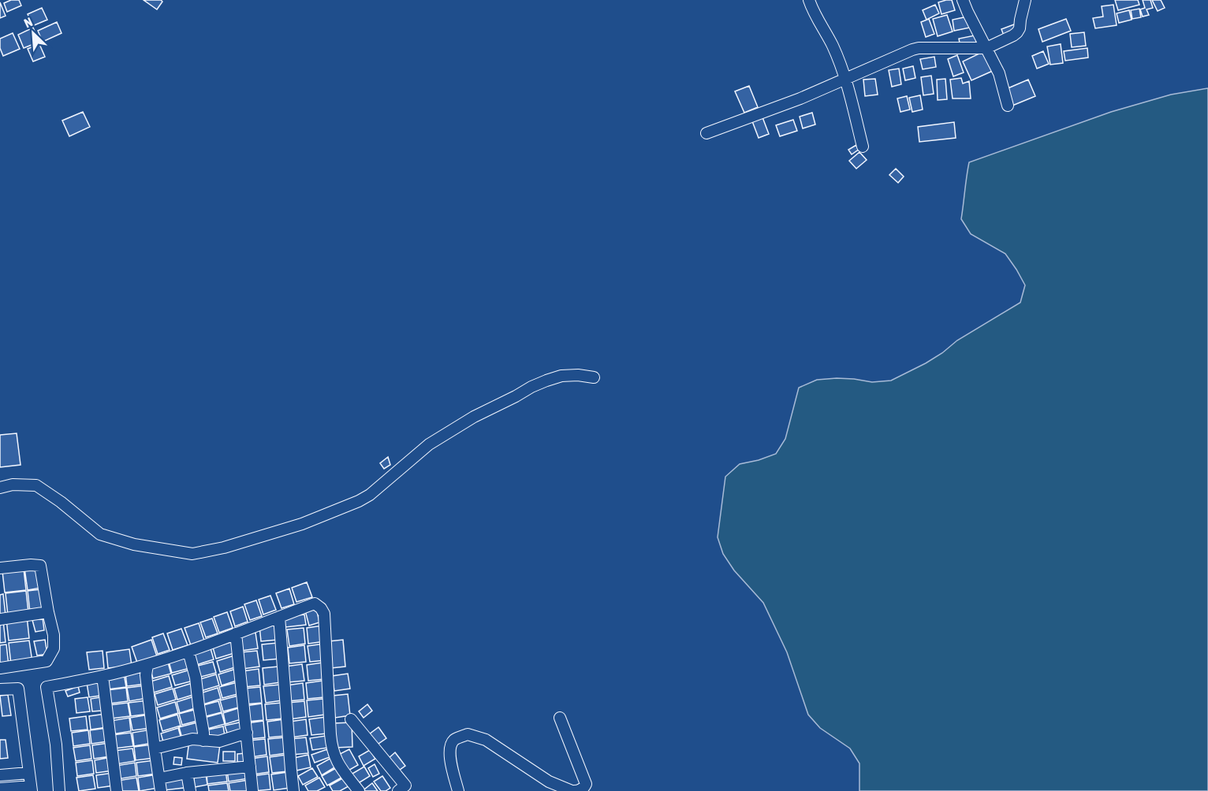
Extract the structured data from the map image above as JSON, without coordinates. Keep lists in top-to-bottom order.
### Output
{
  "north": "top left"
}
